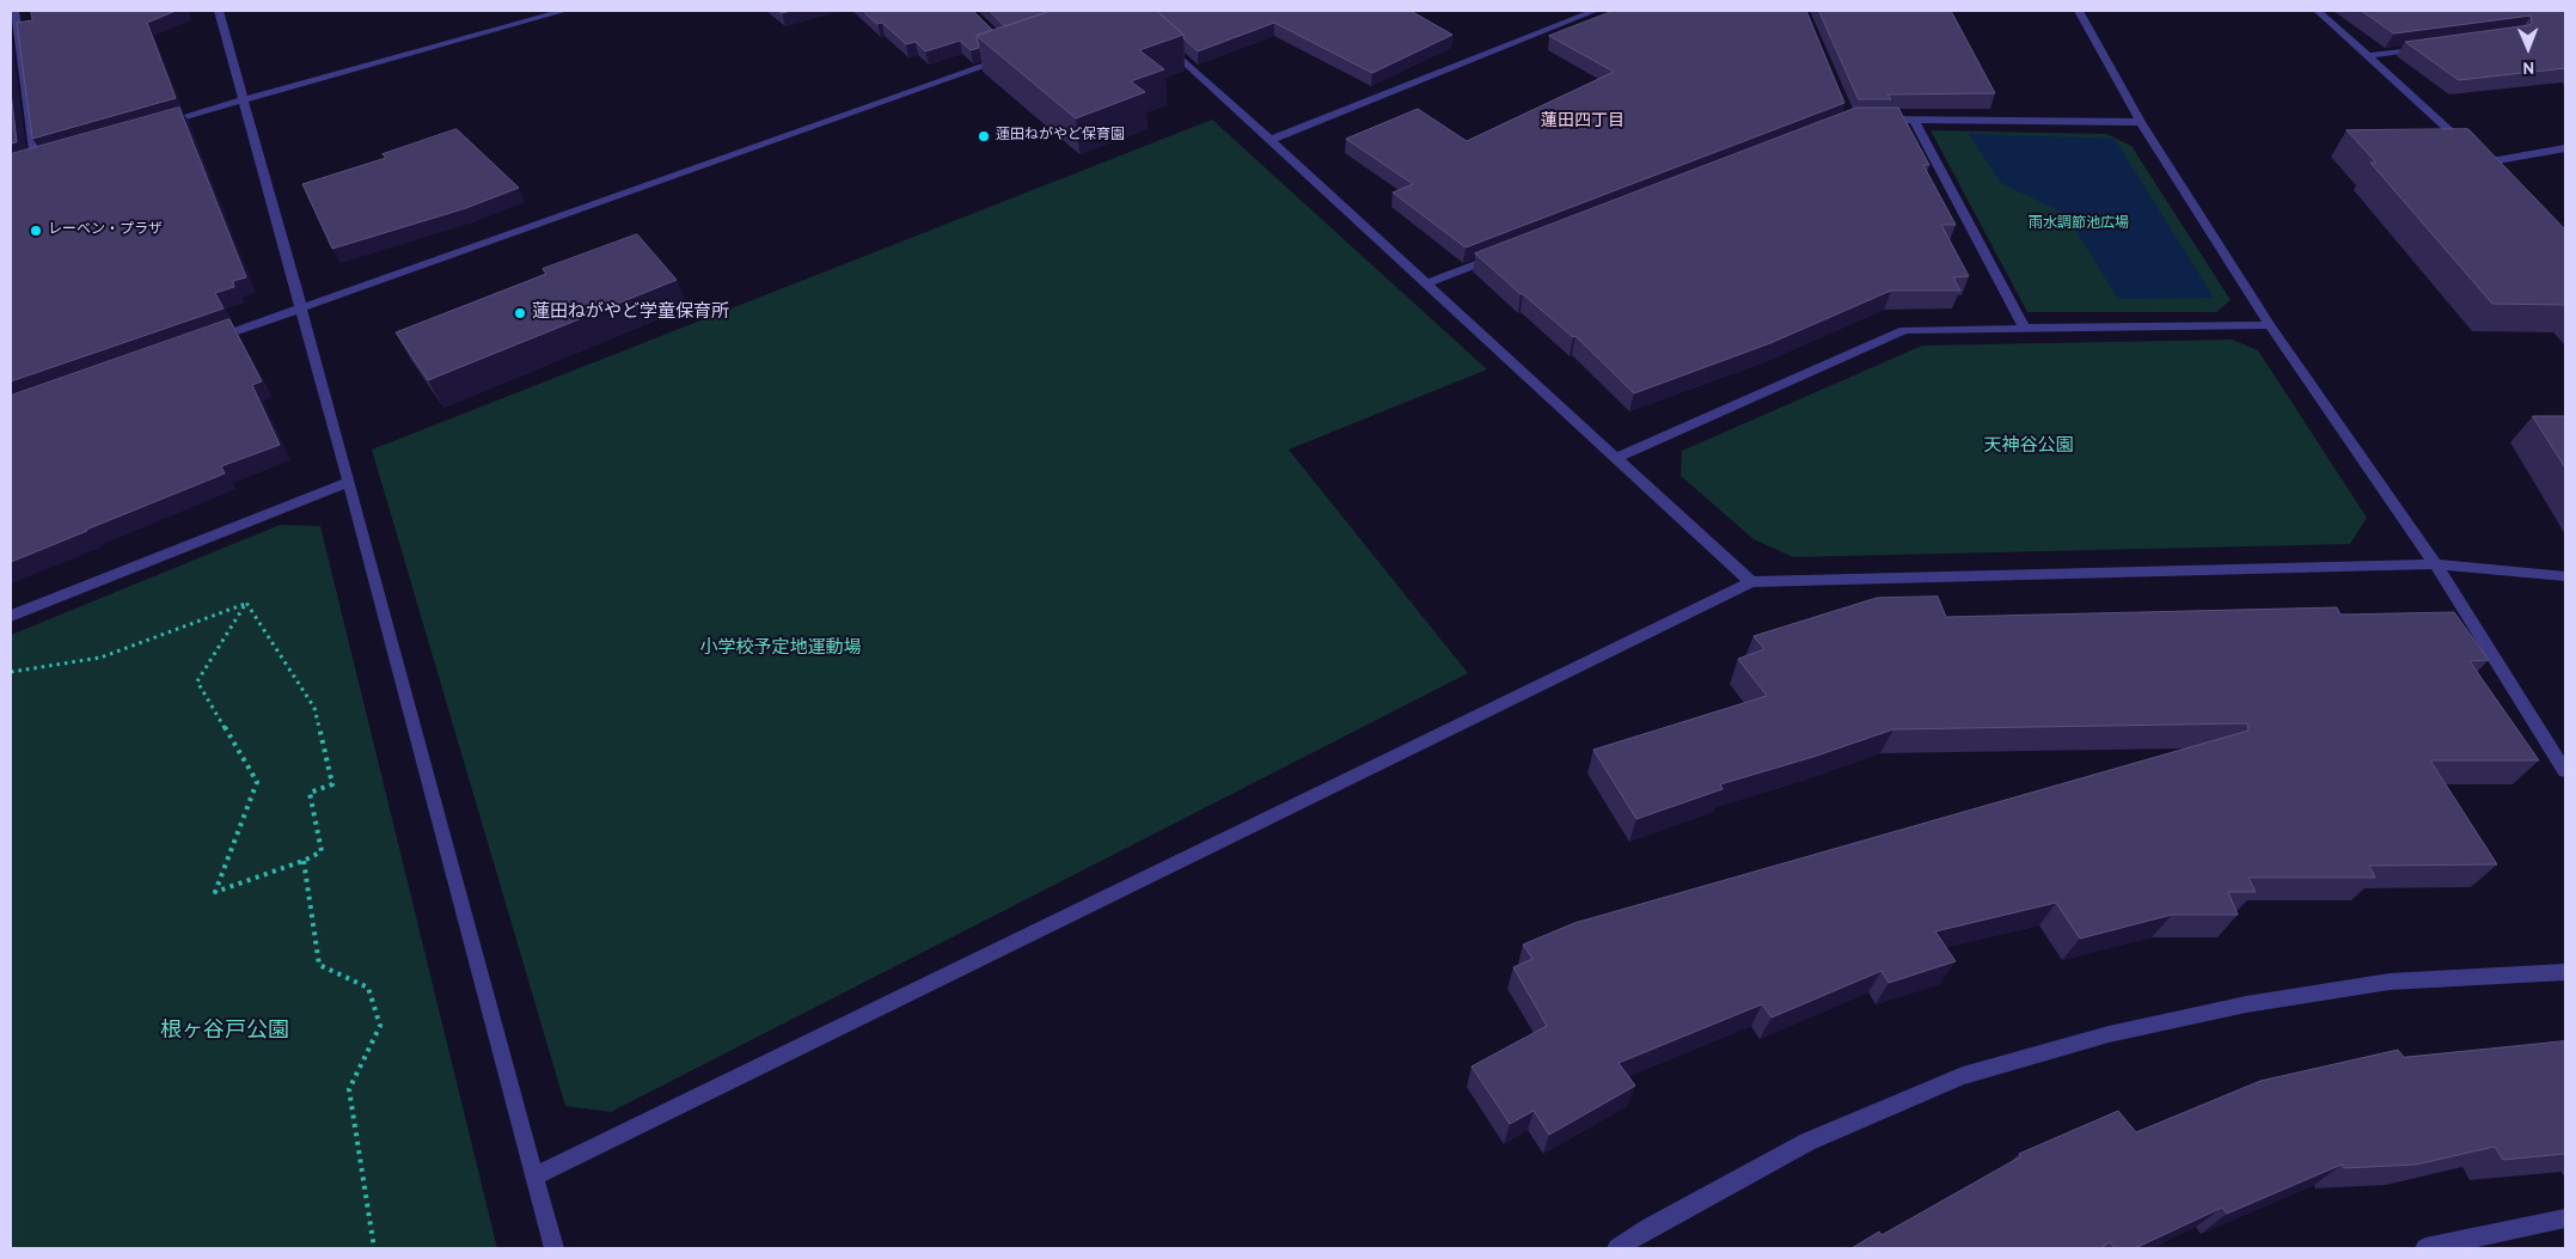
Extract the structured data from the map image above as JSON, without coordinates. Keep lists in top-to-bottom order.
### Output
{
  "districts": ["蓮田四丁目"],
  "parks": [
    "雨水調節池広場",
    "天神谷公園",
    "小学校予定地運動場",
    "根ヶ谷戸公園"
  ],
  "places": ["蓮田ねがやど保育園", "レーベン・プラザ", "蓮田ねがやど学童保育所"],
  "north": "bottom"
}
